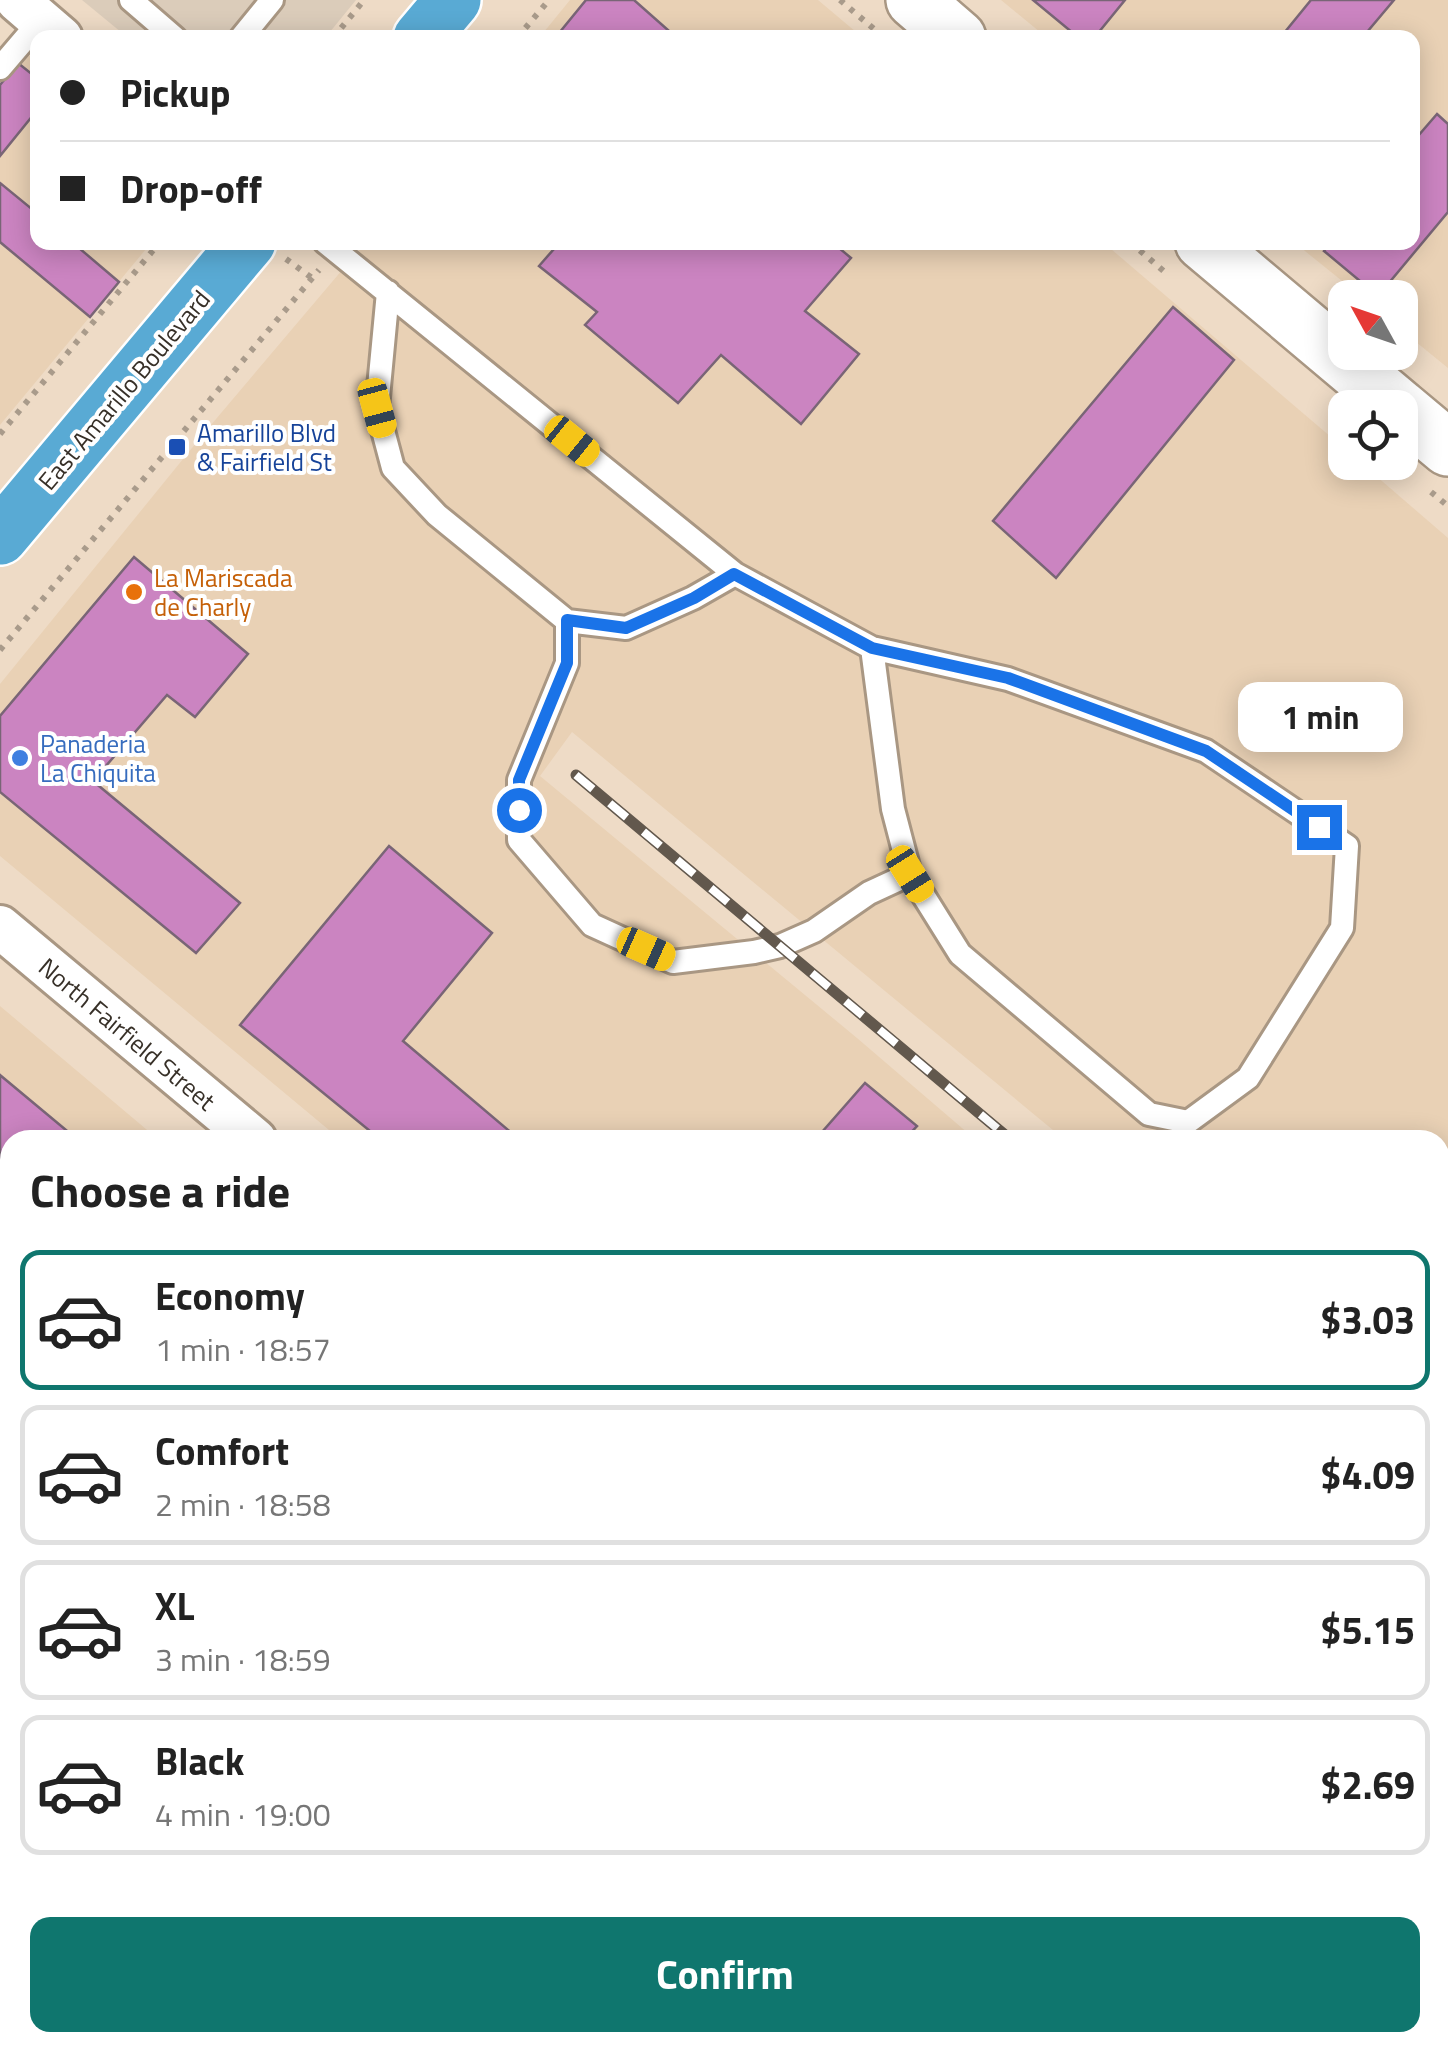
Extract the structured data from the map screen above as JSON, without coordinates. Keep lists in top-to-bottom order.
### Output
{
  "streets": {
    "highway": ["East Amarillo Boulevard"],
    "street": ["North Fairfield Street"]
  },
  "places": {
    "transit": ["Amarillo Blvd & Fairfield St"],
    "other": ["La Mariscada de Charly", "Panaderia La Chiquita"]
  },
  "north": "top left",
  "page": {
    "banner": ["Pickup", "Drop-off"],
    "bubble": "1 min",
    "heading": "Choose a ride",
    "list": [
      {
        "name": "Economy",
        "note": "1 min · 18:57",
        "value": "$3.03"
      },
      {
        "name": "Comfort",
        "note": "2 min · 18:58",
        "value": "$4.09"
      },
      {
        "name": "XL",
        "note": "3 min · 18:59",
        "value": "$5.15"
      },
      {
        "name": "Black",
        "note": "4 min · 19:00",
        "value": "$2.69"
      }
    ],
    "buttons": "Confirm"
  }
}
